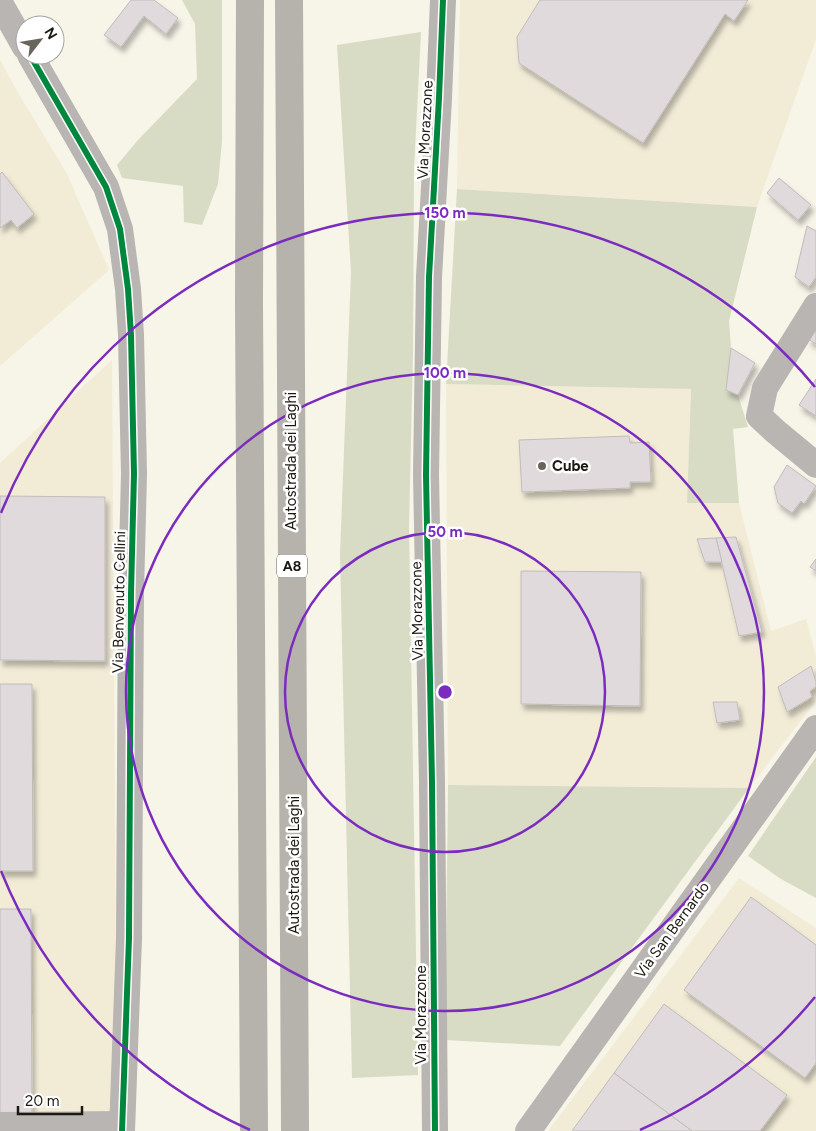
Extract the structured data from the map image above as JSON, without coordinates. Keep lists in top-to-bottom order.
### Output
{
  "streets": {
    "highway": ["Autostrada dei Laghi", "A8"],
    "street": ["Via Morazzone", "Via Benvenuto Cellini", "Via San Bernardo"]
  },
  "places": ["Cube"],
  "scale_bar": "20 m",
  "north": "top right",
  "rings": ["150 m", "100 m", "50 m"]
}
